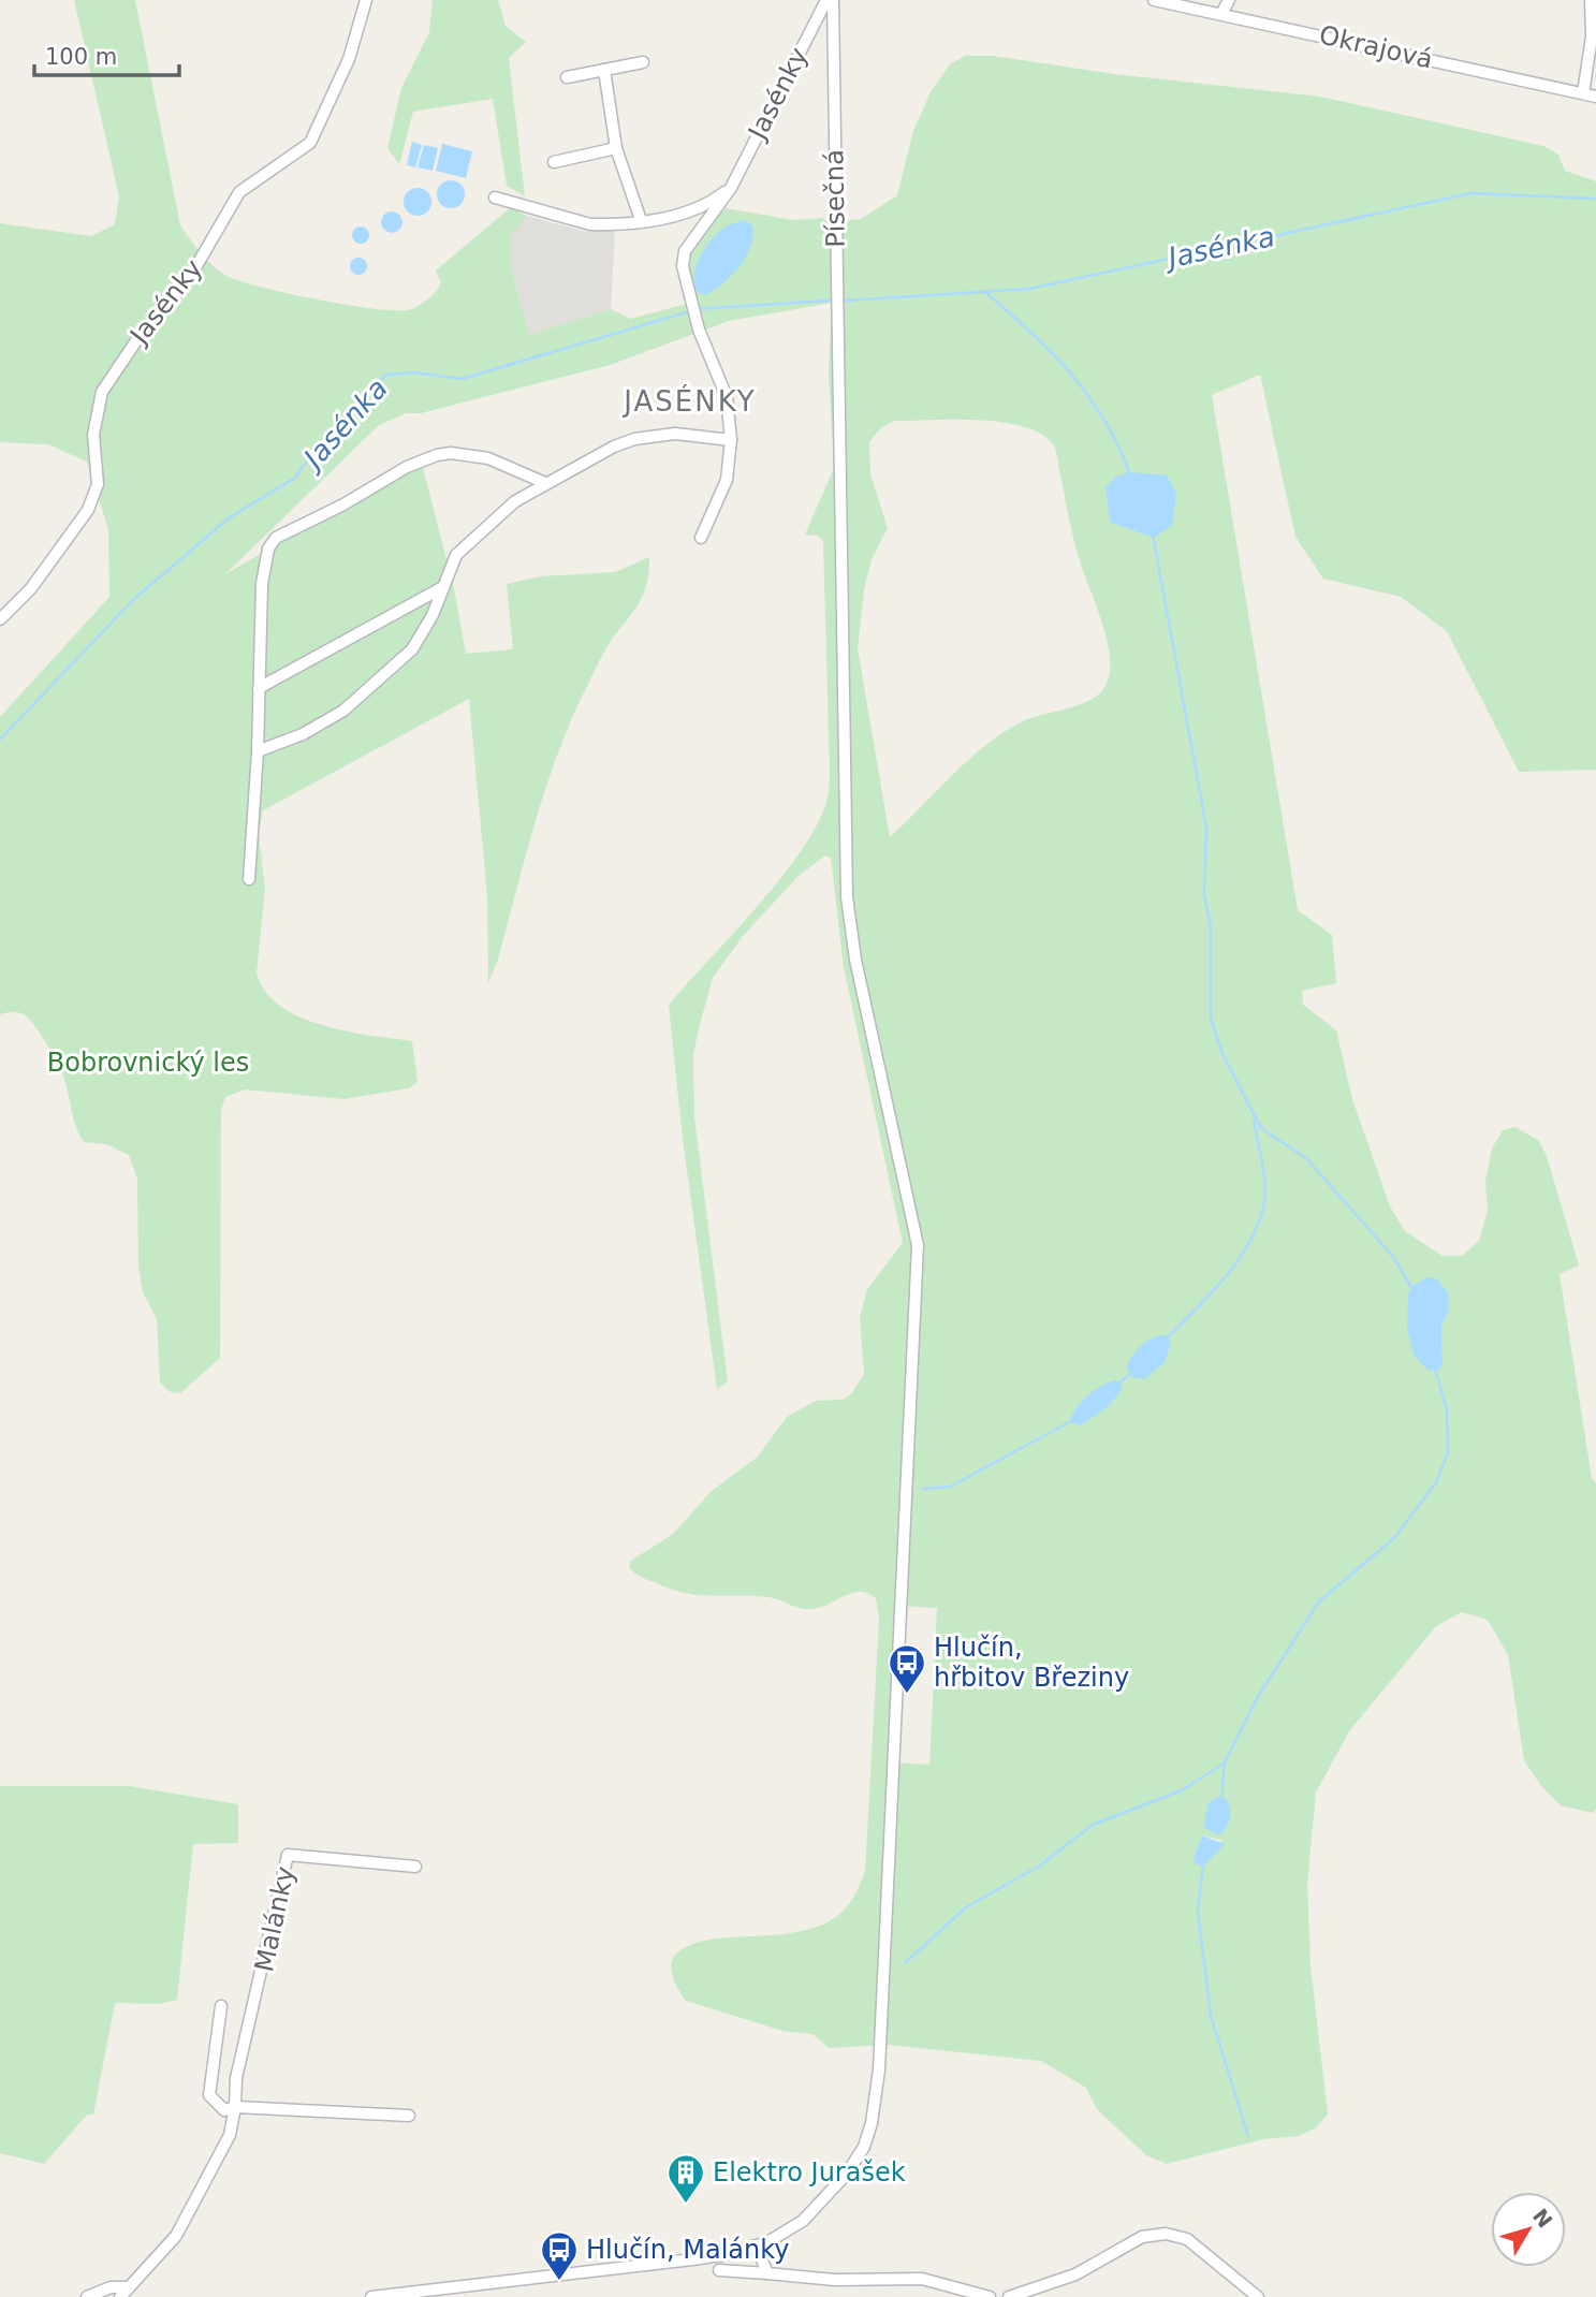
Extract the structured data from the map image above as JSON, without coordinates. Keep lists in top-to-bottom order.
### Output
{
  "streets": {
    "street": [
      "Okrajová",
      "Jasénky",
      "Písečná",
      "Malánky"
    ]
  },
  "districts": ["JASÉNKY"],
  "water": ["Jasénka"],
  "parks": ["Bobrovnický les"],
  "places": {
    "bus stop": ["Hlučín, hřbitov Březiny", "Hlučín, Malánky"],
    "building": ["Elektro Jurašek"]
  },
  "scale_bar": "100 m",
  "north": "top right"
}
